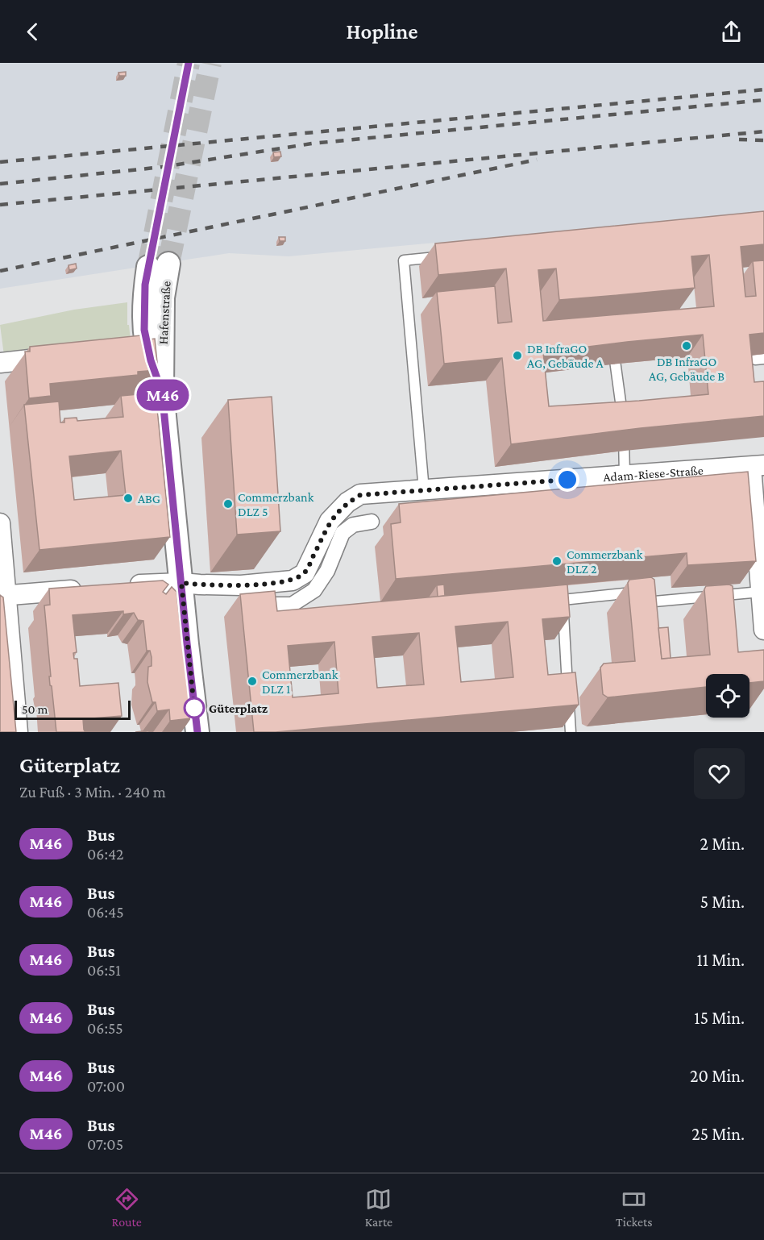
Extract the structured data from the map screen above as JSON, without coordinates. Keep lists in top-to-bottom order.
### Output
{
  "streets": {
    "street": ["Hafenstraße", "Adam-Riese-Straße"]
  },
  "crossings": [
    ["Hafenstraße", "Adam-Riese-Straße"]
  ],
  "places": [
    "DB InfraGO AG, Gebäude B",
    "DB InfraGO AG, Gebäude A",
    "ABG",
    "Commerzbank DLZ 5",
    "Commerzbank DLZ 2",
    "Commerzbank DLZ 1",
    "Güterplatz"
  ],
  "lines": ["bus line M46"],
  "scale_bar": "50 m",
  "page": {
    "header": "Hopline",
    "on_map": "M46",
    "scale": "50 m",
    "heading": ["Güterplatz", "Zu Fuß · 3 Min. · 240 m"],
    "list": [
      {
        "mark": "M46",
        "name": "Bus",
        "note": "06:42",
        "value": "2 Min."
      },
      {
        "mark": "M46",
        "name": "Bus",
        "note": "06:45",
        "value": "5 Min."
      },
      {
        "mark": "M46",
        "name": "Bus",
        "note": "06:51",
        "value": "11 Min."
      },
      {
        "mark": "M46",
        "name": "Bus",
        "note": "06:55",
        "value": "15 Min."
      },
      {
        "mark": "M46",
        "name": "Bus",
        "note": "07:00",
        "value": "20 Min."
      },
      {
        "mark": "M46",
        "name": "Bus",
        "note": "07:05",
        "value": "25 Min."
      }
    ],
    "tabs": ["Route", "Karte", "Tickets"]
  }
}
